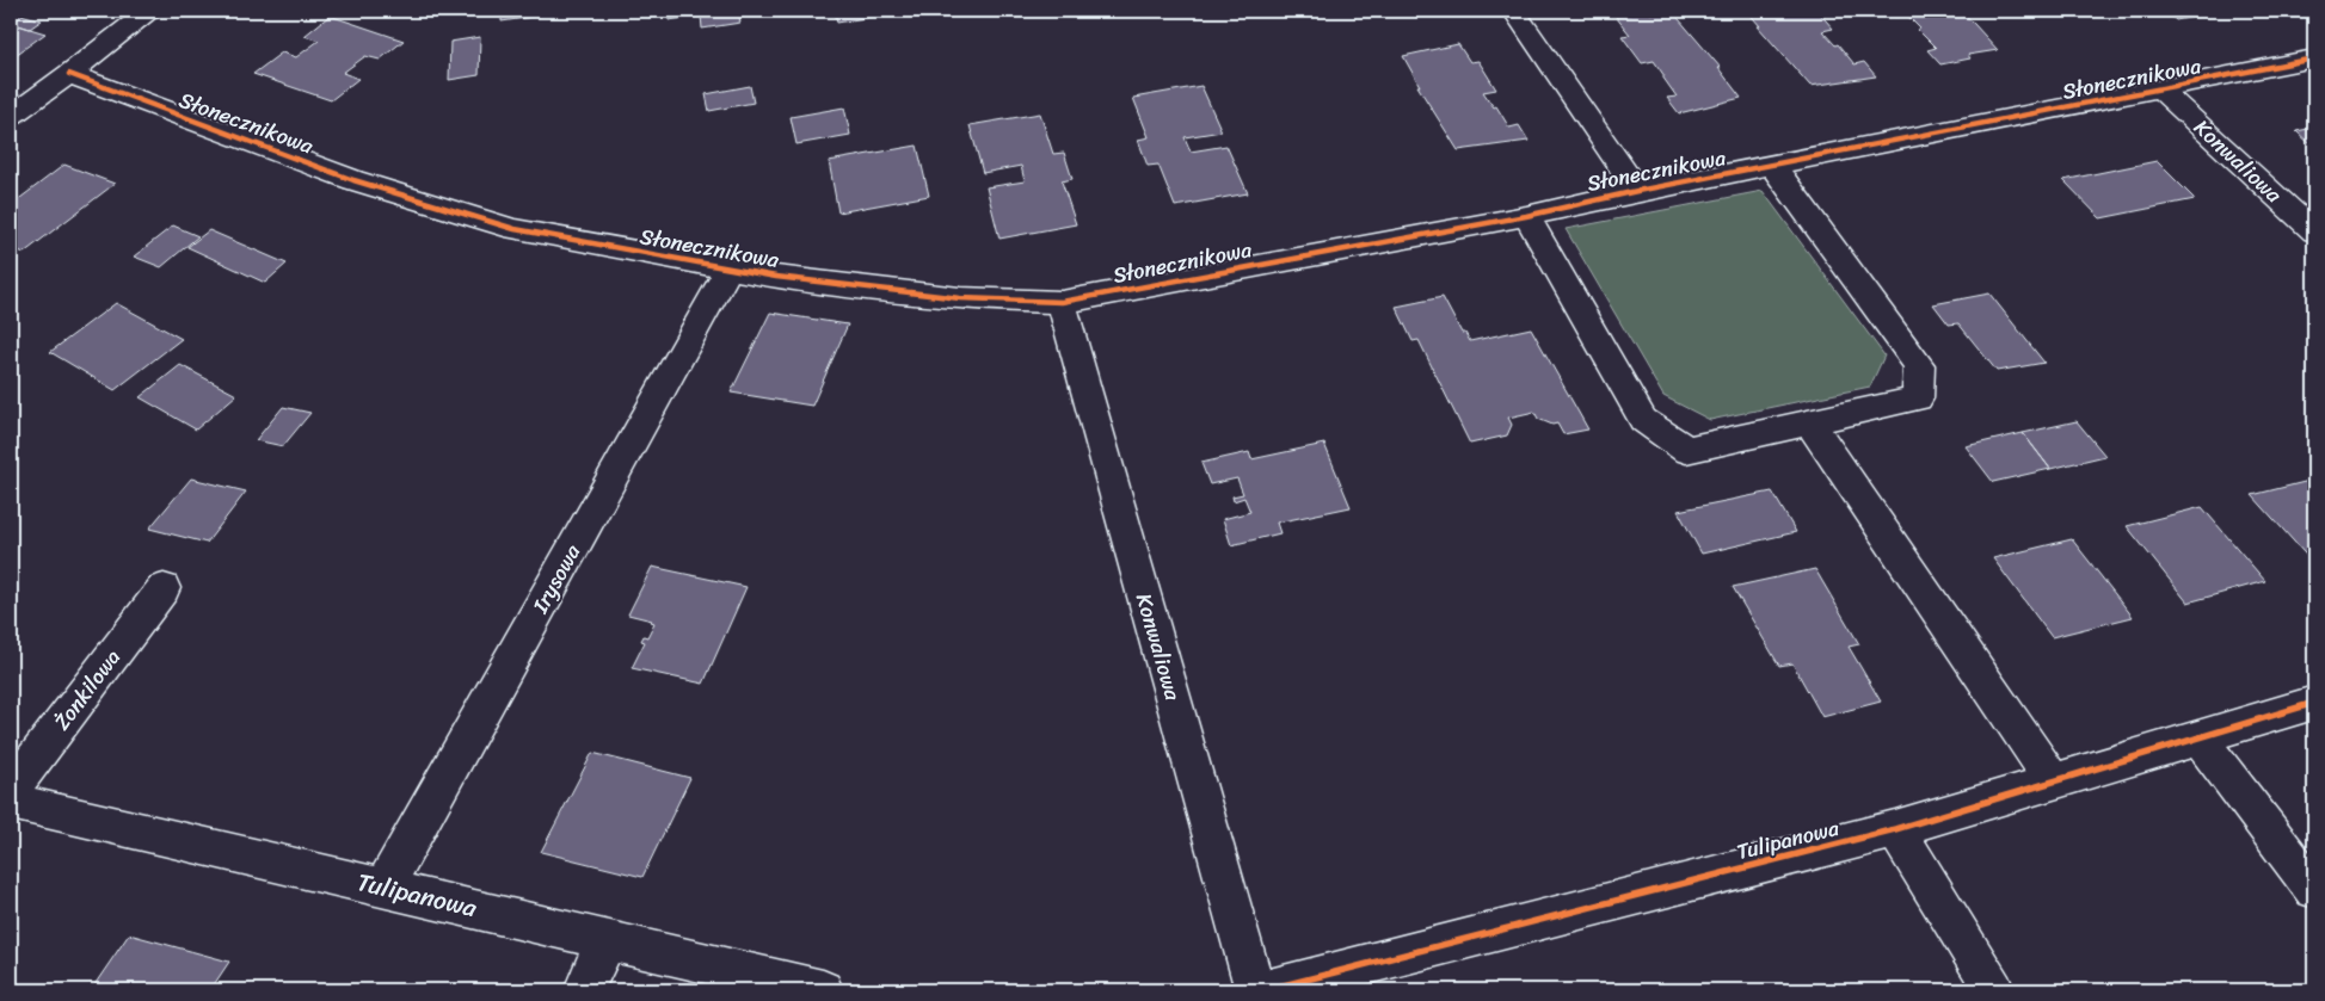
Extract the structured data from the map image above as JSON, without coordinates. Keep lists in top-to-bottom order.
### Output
{
  "streets": {
    "street": [
      "Słonecznikowa",
      "Konwaliowa",
      "Irysowa",
      "Żonkilowa",
      "Tulipanowa"
    ]
  },
  "crossings": [
    ["Słonecznikowa", "Konwaliowa"],
    ["Słonecznikowa", "Irysowa"],
    ["Irysowa", "Tulipanowa"]
  ]
}
